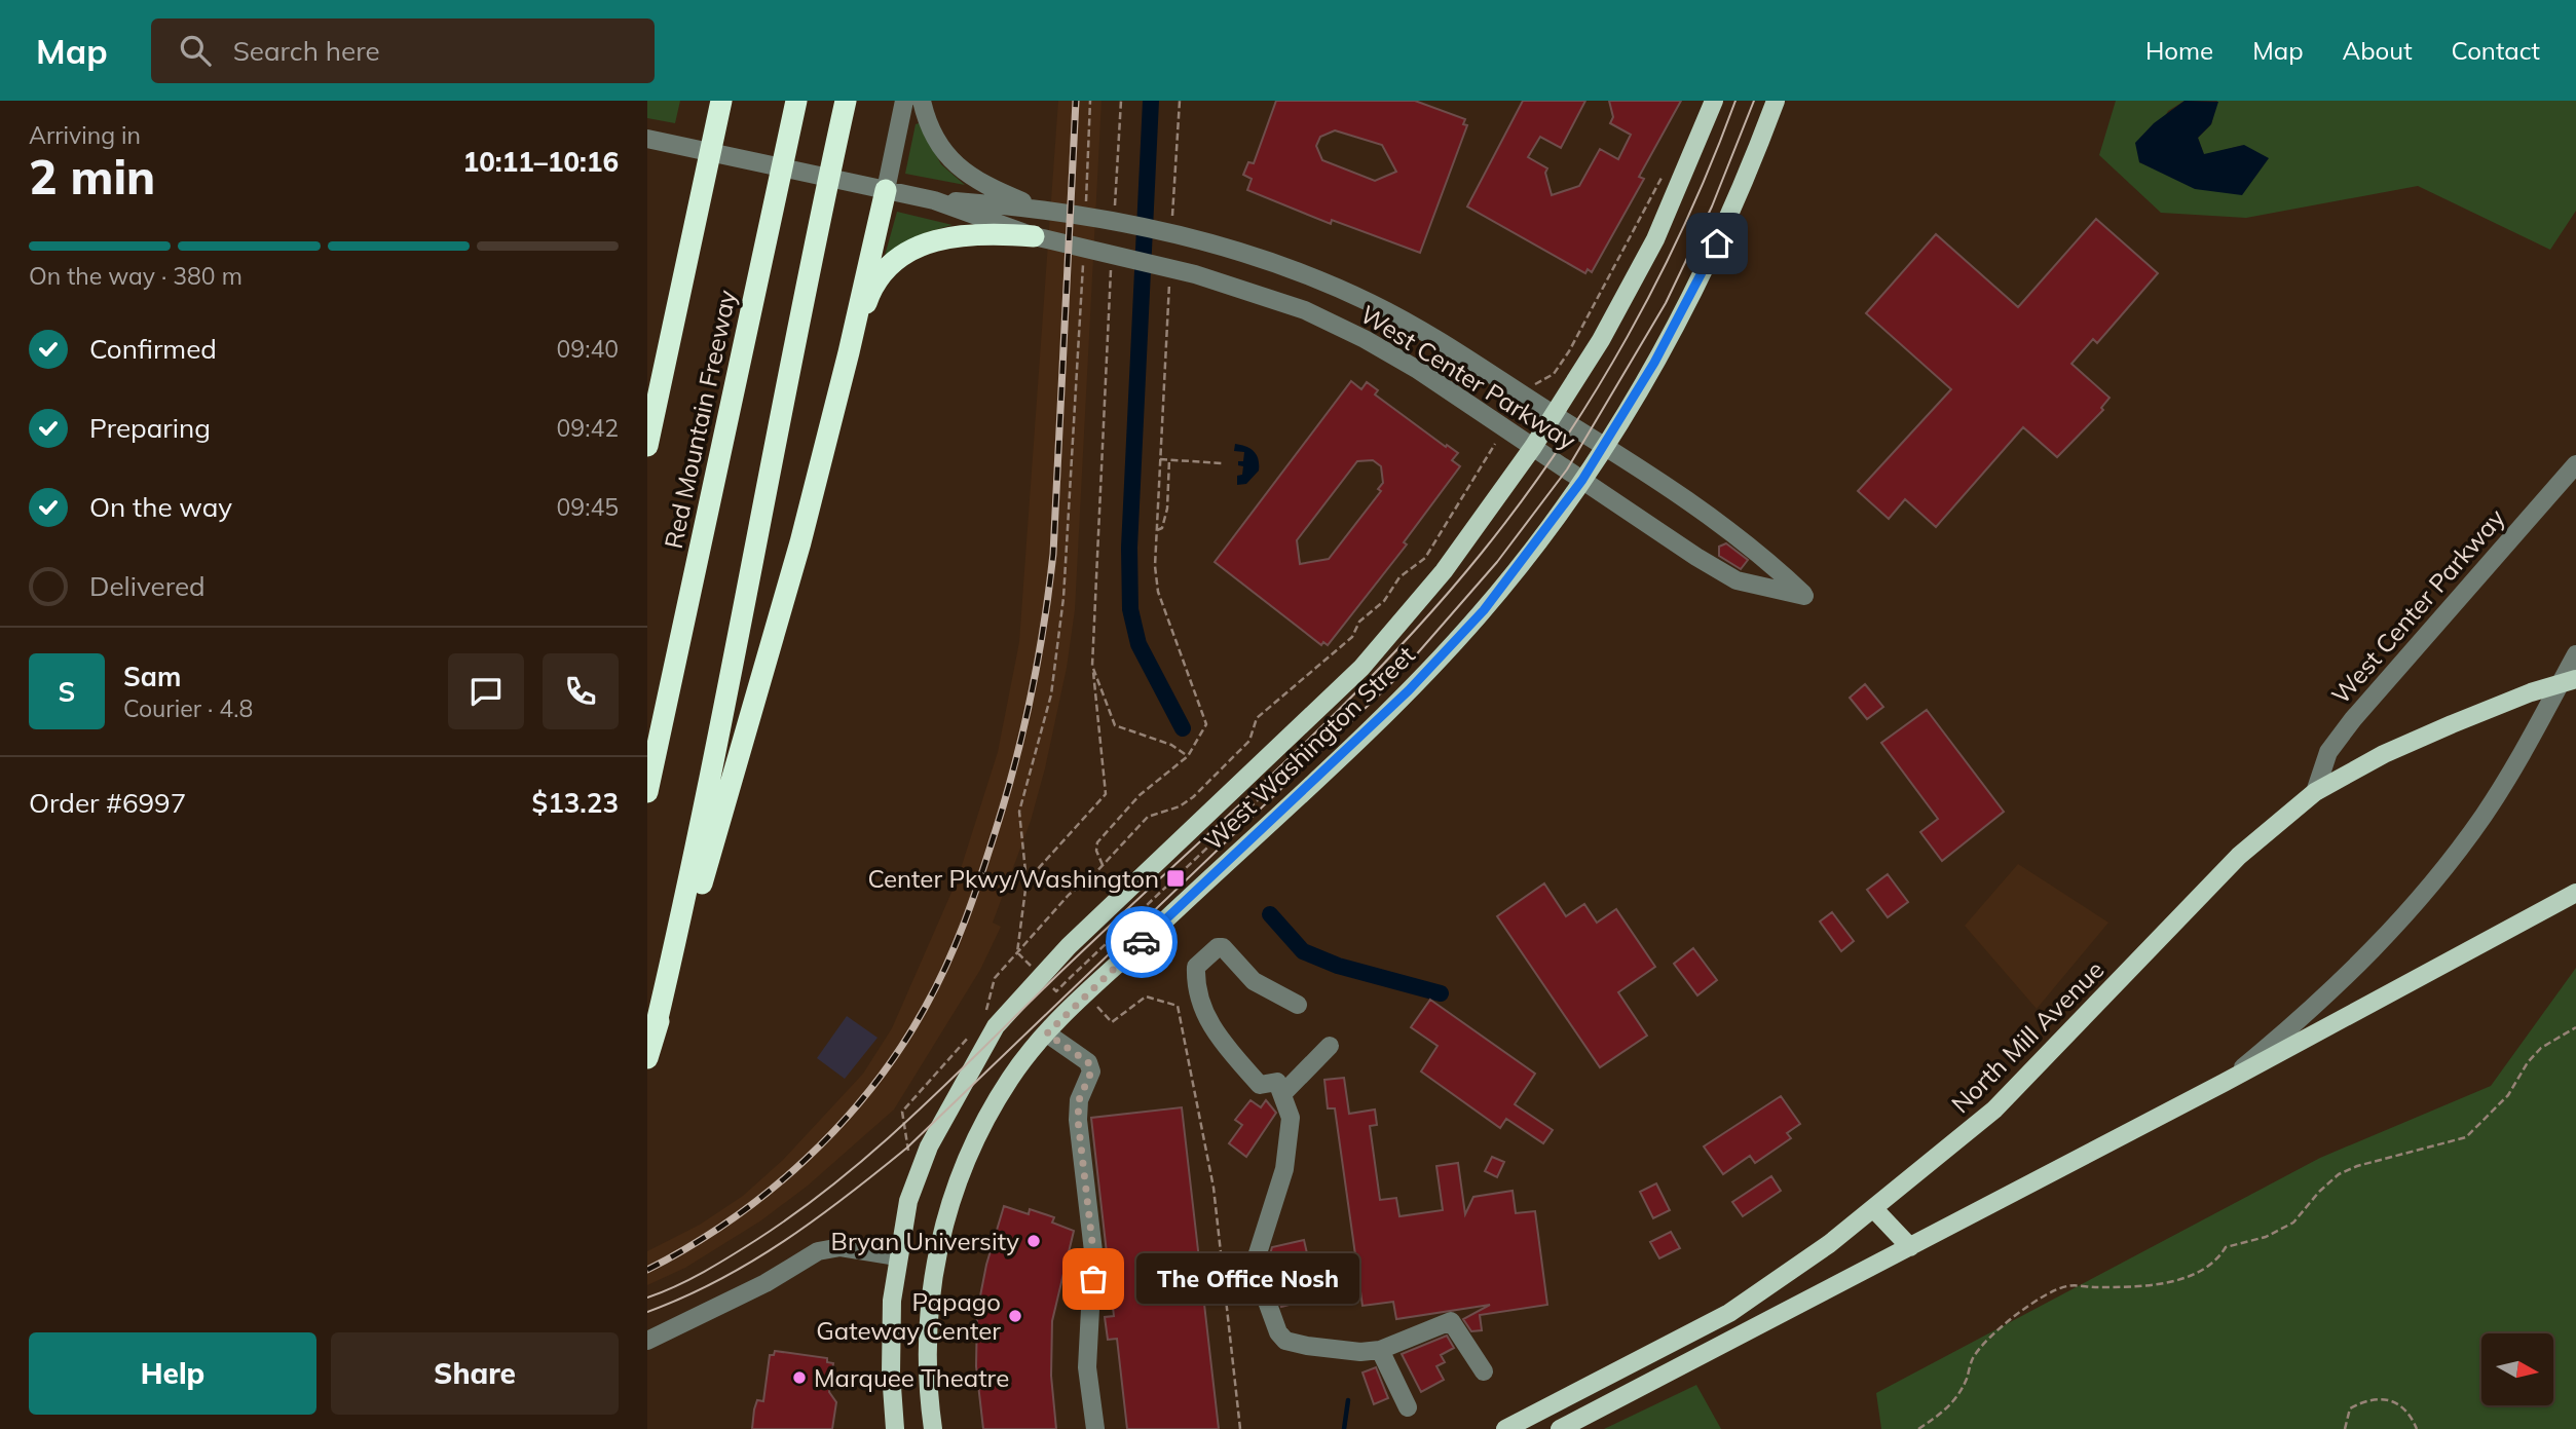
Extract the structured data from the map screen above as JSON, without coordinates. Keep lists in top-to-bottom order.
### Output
{
  "streets": {
    "highway": ["Red Mountain Freeway"],
    "main road": ["West Washington Street", "North Mill Avenue"],
    "street": ["West Center Parkway"]
  },
  "crossings": [
    ["West Center Parkway", "West Washington Street"],
    ["West Center Parkway", "North Mill Avenue"]
  ],
  "places": {
    "transit": ["Center Pkwy/Washington"],
    "other": [
      "Bryan University",
      "The Office Nosh",
      "Papago Gateway Center",
      "Marquee Theatre"
    ]
  },
  "north": "right",
  "page": {
    "header": "Map",
    "search": "Search here",
    "nav": [
      "Home",
      "Map",
      "About",
      "Contact"
    ],
    "heading": ["2 min", "Arriving in", "10:11–10:16"],
    "panel": [
      "Sam",
      "Courier · 4.8",
      "Order #6997",
      "$13.23"
    ],
    "bar": "On the way · 380 m",
    "list": [
      ["Confirmed", "09:40"],
      ["Preparing", "09:42"],
      ["On the way", "09:45"],
      "Delivered"
    ],
    "round": "S",
    "bubble": "The Office Nosh",
    "buttons": ["Help", "Share"]
  }
}
